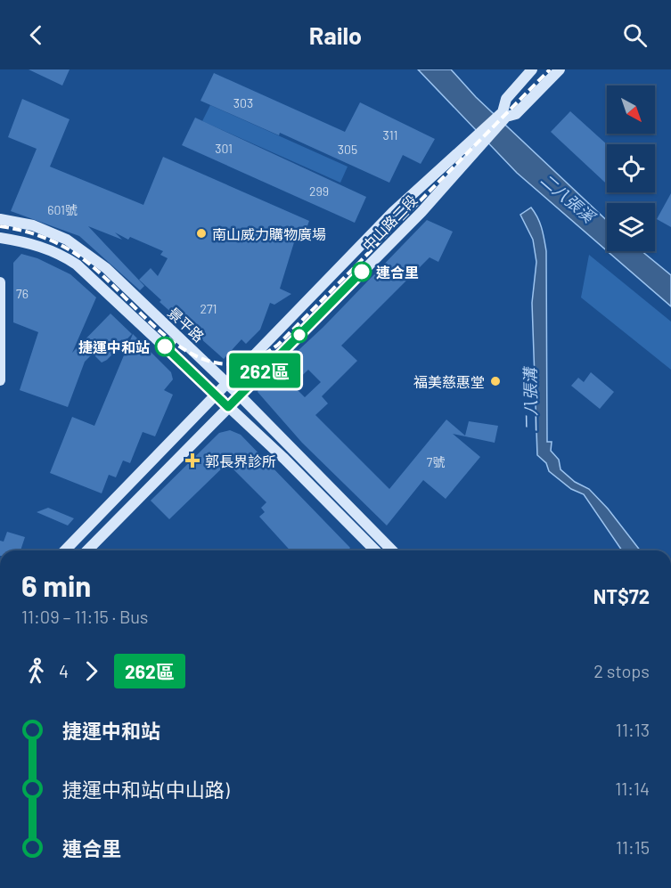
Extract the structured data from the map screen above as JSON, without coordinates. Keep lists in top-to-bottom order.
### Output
{
  "streets": {
    "main road": ["中山路二段", "景平路"]
  },
  "crossings": [
    ["中山路二段", "景平路"]
  ],
  "water": ["二八張溪", "二八張溝"],
  "places": {
    "other": [
      "南山威力購物廣場",
      "連合里",
      "捷運中和站",
      "福美慈惠堂"
    ],
    "health": ["郭長界診所"]
  },
  "lines": ["bus line 262區"],
  "house_numbers": [
    "303",
    "311",
    "301",
    "305",
    "299",
    "601號",
    "76",
    "271",
    "7號"
  ],
  "north": "bottom right",
  "page": {
    "header": "Railo",
    "on_map": "262區",
    "heading": ["6 min", "11:09 – 11:15 · Bus", "NT$72"],
    "legs": ["4", "262區", "2 stops"],
    "list": [
      {
        "name": "捷運中和站",
        "value": "11:13"
      },
      {
        "name": "捷運中和站(中山路)",
        "value": "11:14"
      },
      {
        "name": "連合里",
        "value": "11:15"
      }
    ]
  }
}
